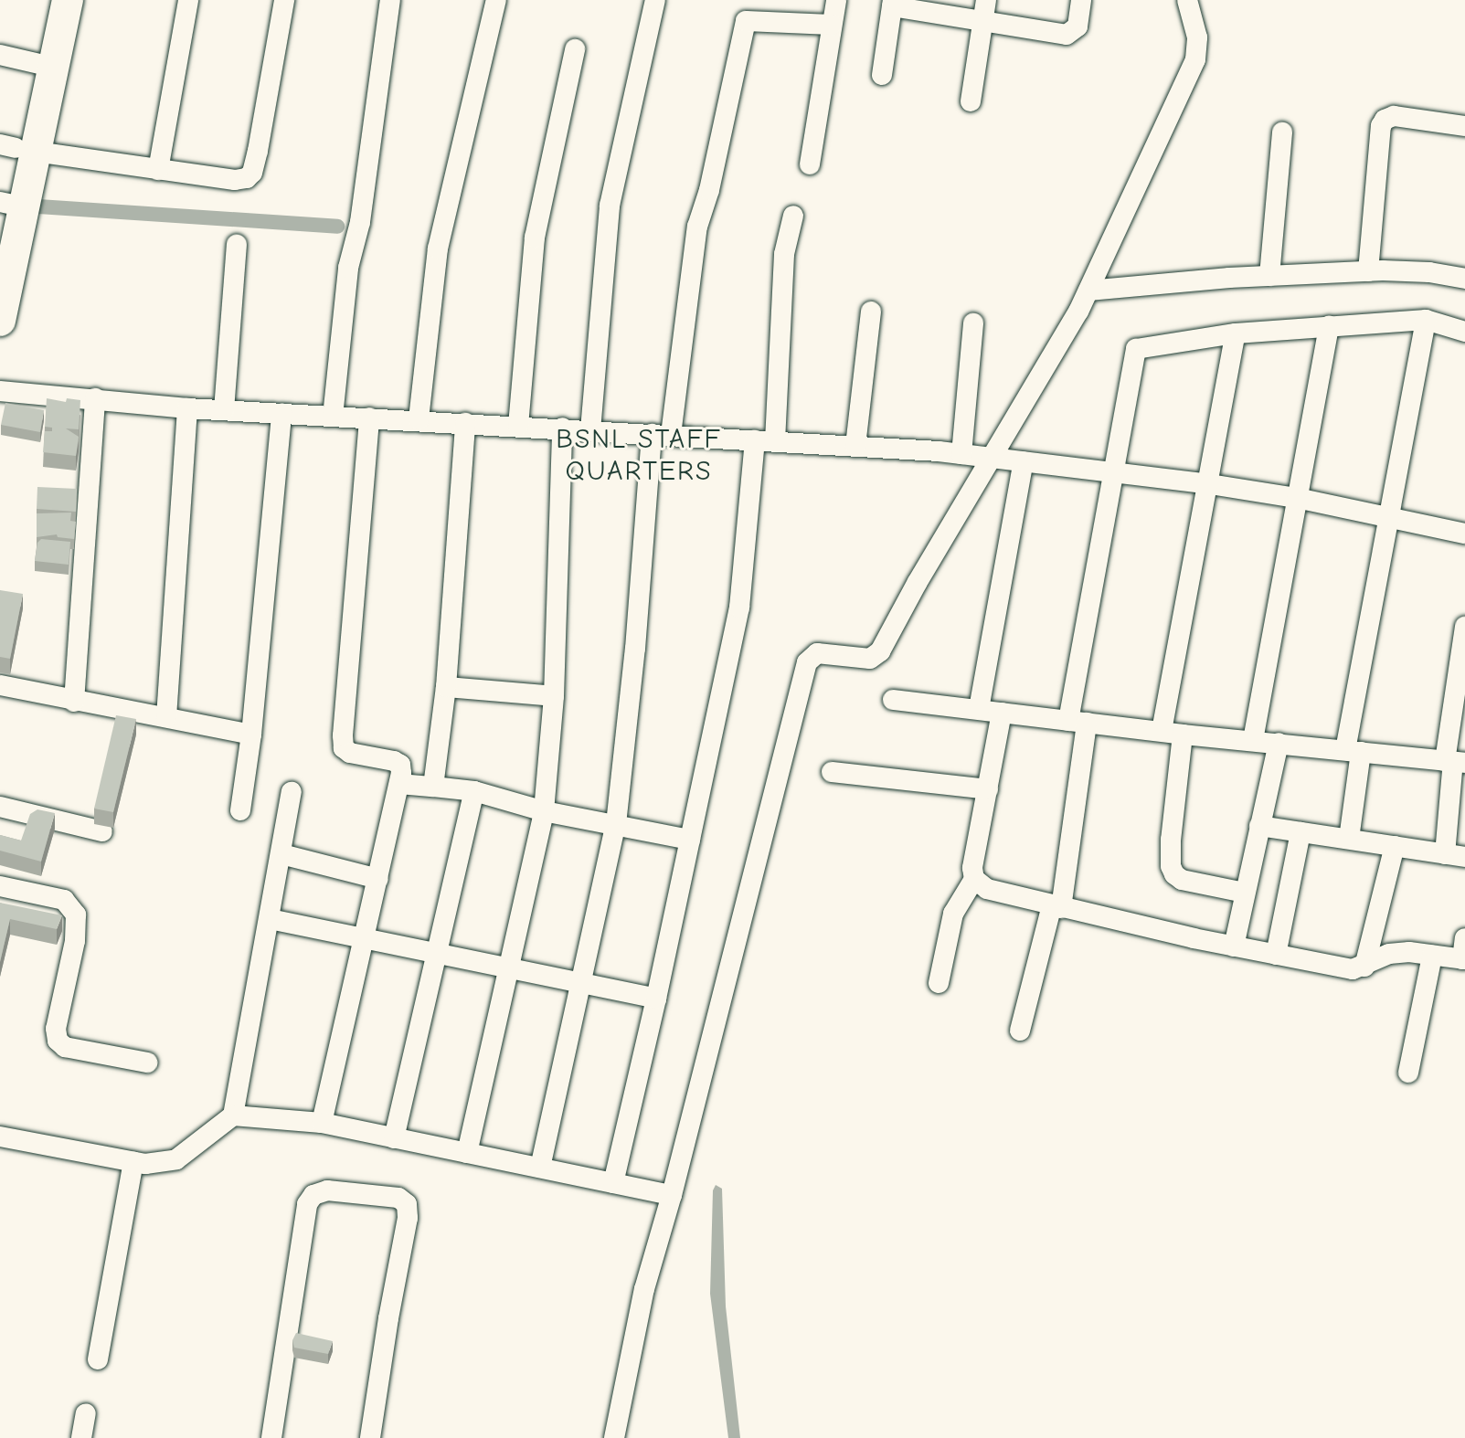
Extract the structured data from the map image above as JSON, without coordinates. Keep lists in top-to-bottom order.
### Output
{
  "districts": ["BSNL STAFF QUARTERS"]
}
